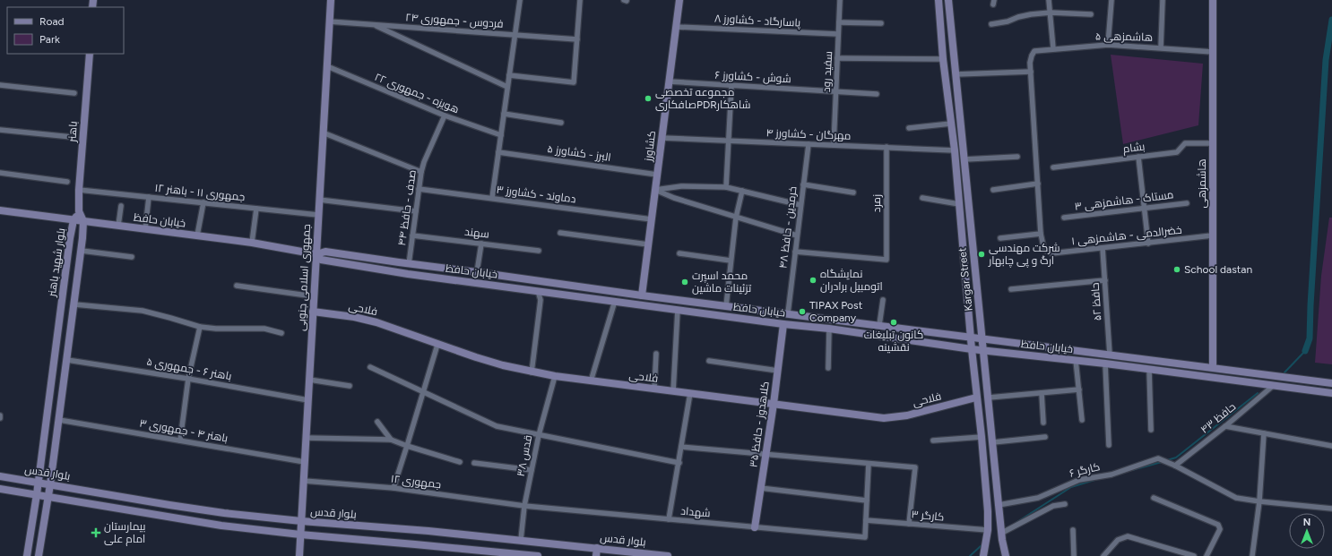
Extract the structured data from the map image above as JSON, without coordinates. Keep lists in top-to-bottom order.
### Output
{
  "streets": {
    "main road": [
      "باهنر",
      "کشاورز",
      "هاشمزهی",
      "خیابان حافظ",
      "بلوار شهید باهنر",
      "جمهوری اسلامی جنوبی",
      "Kargar Street",
      "فلاحی",
      "کلاهدوز - حافظ ۳۵",
      "بلوار قدس"
    ],
    "street": [
      "فردوس - جمهوری ۲۴",
      "پاسارگاد - کشاورز ۸",
      "هاشمزهی ۵",
      "سفید رود",
      "شوش - کشاورز ۶",
      "هویزه - جمهوری ۲۲",
      "مهرگان - کشاورز ۴",
      "بشام",
      "البرز - کشاورز ۵",
      "جمهوری ۱۱ - باهنر ۱۲",
      "دماوند - کشاورز ۳",
      "مستاک - هاشمزهی ۳",
      "زمرد",
      "صدف - حافظ ۴۴",
      "خرمدین - حافظ ۴۸",
      "سهند",
      "خضرالدمی - هاشمزهی ۱",
      "حافظ ۵۲",
      "باهنر ۶ - جمهوری ۵",
      "حافظ ۴۳",
      "باهنر ۴ - جمهوری ۳",
      "قدس ۳۸",
      "کارگر ۶",
      "جمهوری ۱۲",
      "شهداد",
      "کارگر ۳"
    ]
  },
  "crossings": [
    ["فردوس - جمهوری ۲۴", "جمهوری اسلامی جنوبی"],
    ["پاسارگاد - کشاورز ۸", "سفید رود"],
    ["پاسارگاد - کشاورز ۸", "کشاورز"],
    ["هاشمزهی ۵", "هاشمزهی"],
    ["سفید رود", "شوش - کشاورز ۶"],
    ["سفید رود", "مهرگان - کشاورز ۴"],
    ["شوش - کشاورز ۶", "کشاورز"],
    ["هویزه - جمهوری ۲۲", "صدف - حافظ ۴۴"],
    ["هویزه - جمهوری ۲۲", "جمهوری اسلامی جنوبی"],
    ["باهنر", "جمهوری ۱۱ - باهنر ۱۲"],
    ["باهنر", "بلوار شهید باهنر"],
    ["مهرگان - کشاورز ۴", "کشاورز"],
    ["مهرگان - کشاورز ۴", "زمرد"],
    ["مهرگان - کشاورز ۴", "خرمدین - حافظ ۴۸"],
    ["مهرگان - کشاورز ۴", "Kargar Street"],
    ["کشاورز", "البرز - کشاورز ۵"],
    ["کشاورز", "دماوند - کشاورز ۳"],
    ["کشاورز", "خیابان حافظ"],
    ["بشام", "هاشمزهی"],
    ["هاشمزهی", "خیابان حافظ"],
    ["هاشمزهی", "خضرالدمی - هاشمزهی ۱"],
    ["جمهوری ۱۱ - باهنر ۱۲", "جمهوری اسلامی جنوبی"],
    ["دماوند - کشاورز ۳", "صدف - حافظ ۴۴"],
    ["زمرد", "خرمدین - حافظ ۴۸"],
    ["صدف - حافظ ۴۴", "خیابان حافظ"],
    ["صدف - حافظ ۴۴", "سهند"],
    ["خیابان حافظ", "خرمدین - حافظ ۴۸"],
    ["خیابان حافظ", "بلوار شهید باهنر"],
    ["خیابان حافظ", "جمهوری اسلامی جنوبی"],
    ["خیابان حافظ", "Kargar Street"],
    ["خیابان حافظ", "حافظ ۵۲"],
    ["خیابان حافظ", "حافظ ۴۳"],
    ["خیابان حافظ", "کلاهدوز - حافظ ۳۵"],
    ["خضرالدمی - هاشمزهی ۱", "حافظ ۵۲"],
    ["بلوار شهید باهنر", "باهنر ۶ - جمهوری ۵"],
    ["بلوار شهید باهنر", "باهنر ۴ - جمهوری ۳"],
    ["بلوار شهید باهنر", "بلوار قدس"],
    ["جمهوری اسلامی جنوبی", "فلاحی"],
    ["جمهوری اسلامی جنوبی", "باهنر ۶ - جمهوری ۵"],
    ["جمهوری اسلامی جنوبی", "باهنر ۴ - جمهوری ۳"],
    ["جمهوری اسلامی جنوبی", "بلوار قدس"],
    ["جمهوری اسلامی جنوبی", "جمهوری ۱۲"],
    ["Kargar Street", "فلاحی"],
    ["Kargar Street", "کارگر ۶"],
    ["Kargar Street", "کارگر ۳"],
    ["فلاحی", "کلاهدوز - حافظ ۳۵"],
    ["فلاحی", "قدس ۳۸"],
    ["حافظ ۴۳", "کارگر ۶"],
    ["کلاهدوز - حافظ ۳۵", "شهداد"],
    ["قدس ۳۸", "بلوار قدس"],
    ["قدس ۳۸", "جمهوری ۱۲"],
    ["قدس ۳۸", "شهداد"],
    ["جمهوری ۱۲", "شهداد"],
    ["شهداد", "کارگر ۳"]
  ],
  "places": {
    "other": [
      "مجموعه تخصصی صافکاریPDRشاهکار",
      "شرکت مهندسی ارگ و پی چابهار",
      "School dastan",
      "نمایشگاه اتومبیل برادران",
      "محمد اسپرت تزئینات ماشین",
      "TIPAX Post Company",
      "کانون تبلیغات نقشینه"
    ],
    "health": ["بیمارستان امام علی"]
  },
  "legend": ["Road", "Park"],
  "north": "top"
}
